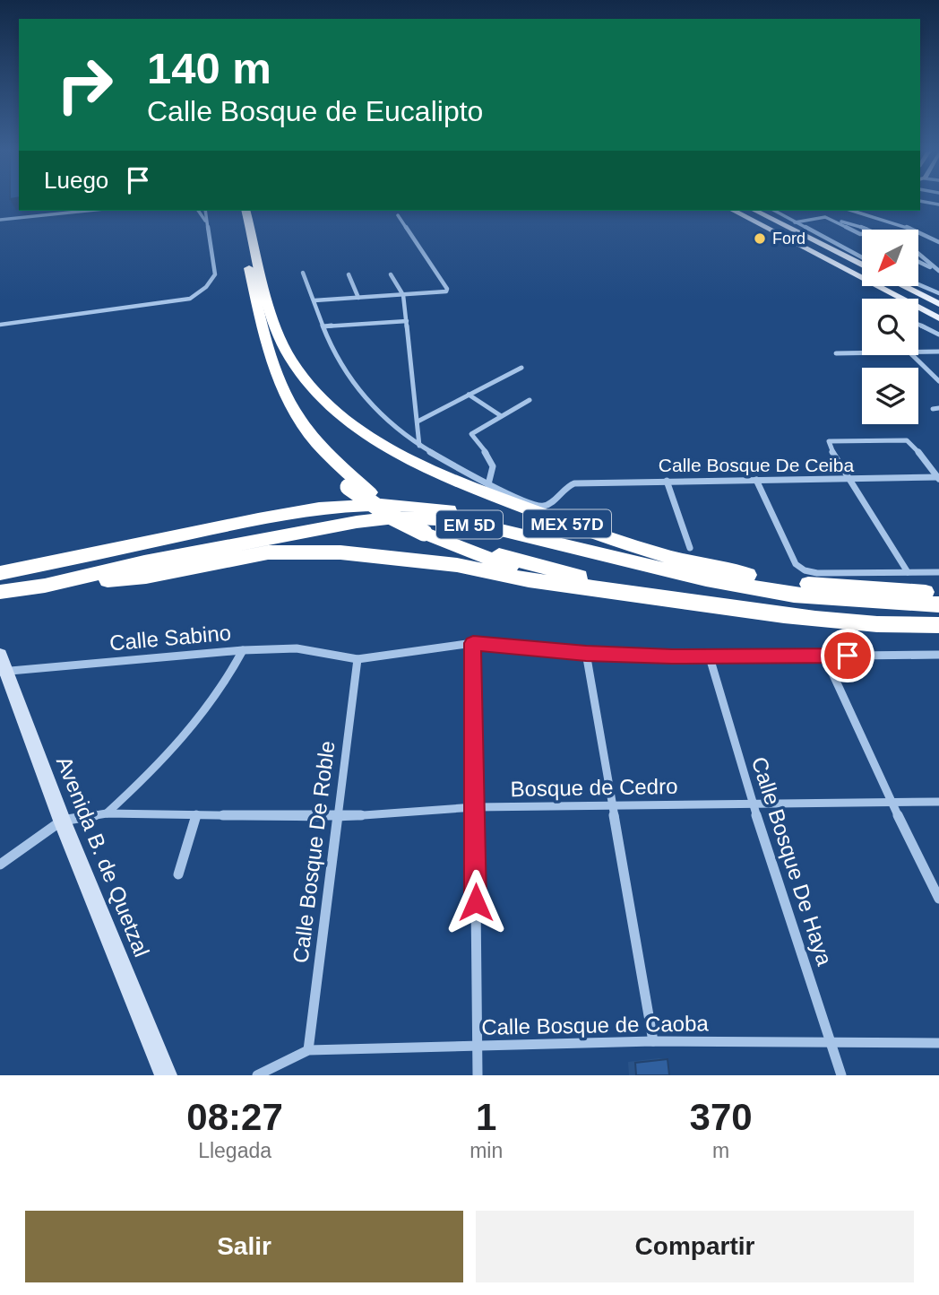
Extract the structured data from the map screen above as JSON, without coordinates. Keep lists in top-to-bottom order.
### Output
{
  "streets": {
    "highway": ["MEX 57D", "EM 5D"],
    "main road": ["Avenida B. de Quetzal"],
    "street": [
      "Calle Bosque De Ceiba",
      "Calle Sabino",
      "Bosque de Cedro",
      "Calle Bosque De Roble",
      "Calle Bosque De Haya",
      "Calle Bosque de Caoba"
    ]
  },
  "crossings": [
    ["MEX 57D", "EM 5D"],
    ["Calle Sabino", "Bosque de Cedro"],
    ["Calle Sabino", "Avenida B. de Quetzal"],
    ["Bosque de Cedro", "Calle Bosque De Roble"],
    ["Bosque de Cedro", "Avenida B. de Quetzal"],
    ["Bosque de Cedro", "Calle Bosque De Haya"],
    ["Calle Bosque De Roble", "Calle Bosque de Caoba"],
    ["Calle Bosque De Haya", "Calle Bosque de Caoba"]
  ],
  "places": ["Ford"],
  "north": "bottom left",
  "page": {
    "turn": ["140 m", "Calle Bosque de Eucalipto"],
    "then": "Luego",
    "eta": [
      "08:27",
      "Llegada",
      "1",
      "min",
      "370",
      "m"
    ],
    "buttons": ["Salir", "Compartir"]
  }
}
